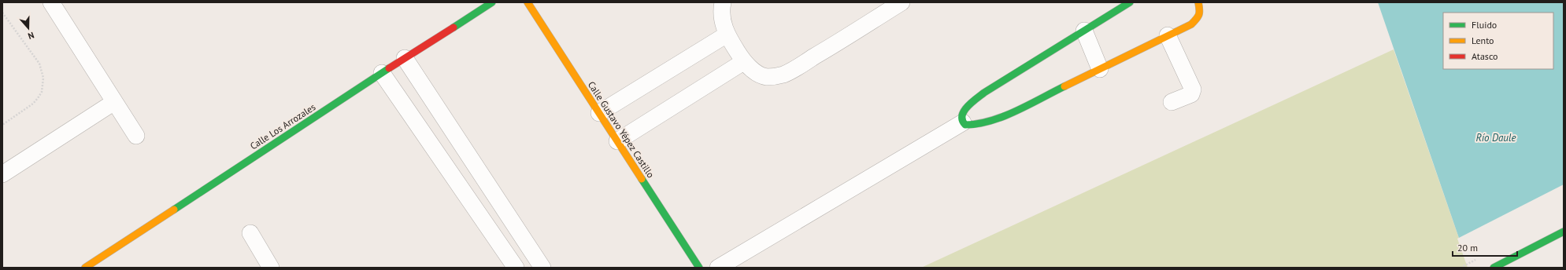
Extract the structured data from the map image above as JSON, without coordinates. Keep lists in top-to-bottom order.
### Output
{
  "streets": {
    "street": ["Calle Los Arrozales", "Calle Gustavo Yépez Castillo"]
  },
  "water": ["Río Daule"],
  "legend": ["Fluido", "Lento", "Atasco"],
  "scale_bar": "20 m",
  "north": "bottom"
}
